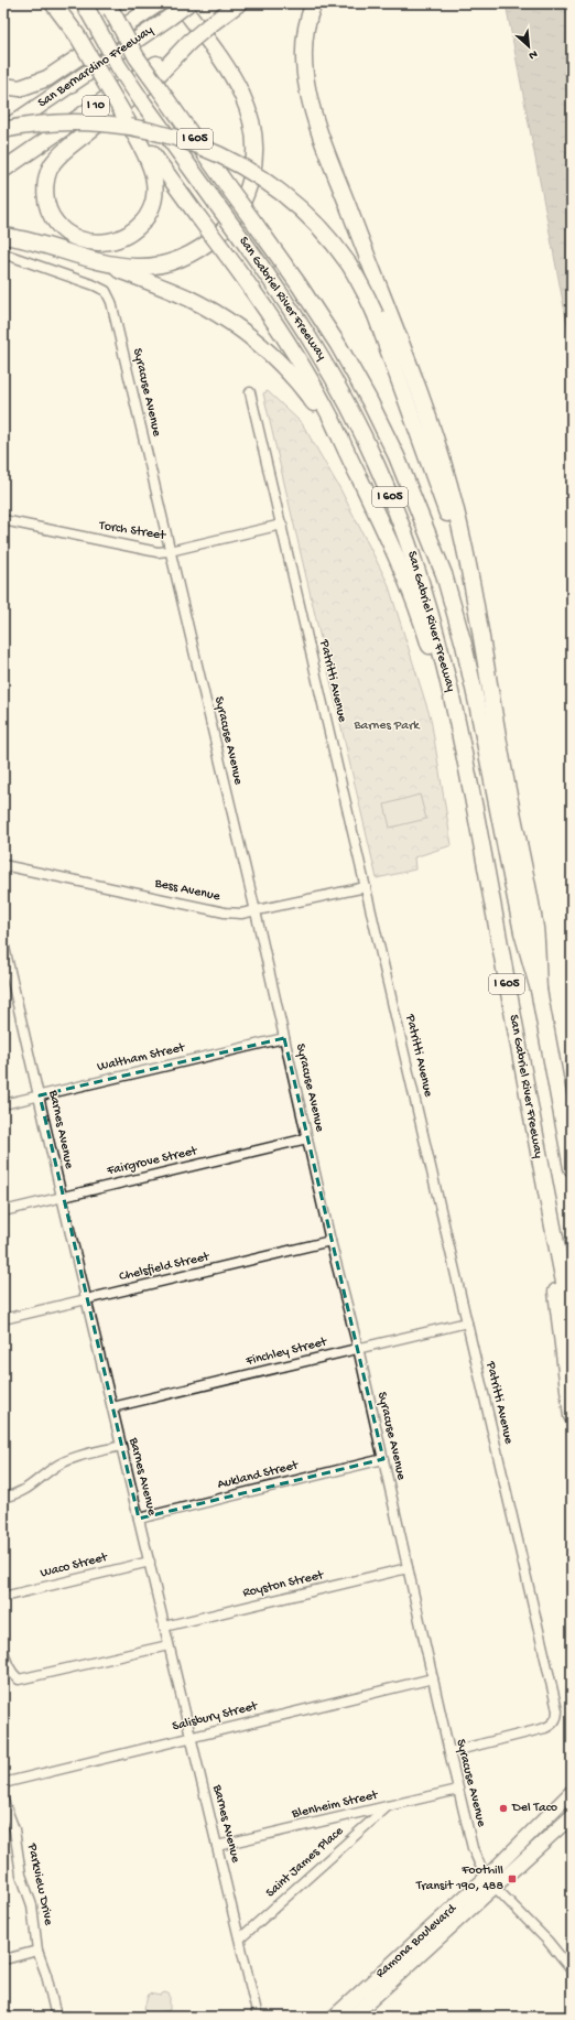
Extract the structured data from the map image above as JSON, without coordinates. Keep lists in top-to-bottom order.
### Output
{
  "streets": {
    "highway": [
      "San Bernardino Freeway",
      "I 10",
      "I 605",
      "San Gabriel River Freeway"
    ],
    "main road": ["Ramona Boulevard"],
    "street": [
      "Syracuse Avenue",
      "Torch Street",
      "Patritti Avenue",
      "Bess Avenue",
      "Waltham Street",
      "Barnes Avenue",
      "Fairgrove Street",
      "Chelsfield Street",
      "Finchley Street",
      "Aukland Street",
      "Waco Street",
      "Royston Street",
      "Salisbury Street",
      "Blenheim Street",
      "Saint James Place",
      "Parkview Drive"
    ]
  },
  "crossings": [
    ["Syracuse Avenue", "Torch Street"],
    ["Syracuse Avenue", "Patritti Avenue"],
    ["Syracuse Avenue", "Bess Avenue"],
    ["Syracuse Avenue", "Waltham Street"],
    ["Syracuse Avenue", "Fairgrove Street"],
    ["Syracuse Avenue", "Chelsfield Street"],
    ["Syracuse Avenue", "Finchley Street"],
    ["Syracuse Avenue", "Aukland Street"],
    ["Syracuse Avenue", "Royston Street"],
    ["Syracuse Avenue", "Salisbury Street"],
    ["Syracuse Avenue", "Blenheim Street"],
    ["Syracuse Avenue", "Ramona Boulevard"],
    ["Torch Street", "Patritti Avenue"],
    ["Patritti Avenue", "Bess Avenue"],
    ["Patritti Avenue", "Finchley Street"],
    ["Waltham Street", "Barnes Avenue"],
    ["Barnes Avenue", "Fairgrove Street"],
    ["Barnes Avenue", "Chelsfield Street"],
    ["Barnes Avenue", "Finchley Street"],
    ["Barnes Avenue", "Aukland Street"],
    ["Barnes Avenue", "Waco Street"],
    ["Barnes Avenue", "Royston Street"],
    ["Barnes Avenue", "Salisbury Street"],
    ["Barnes Avenue", "Blenheim Street"],
    ["Barnes Avenue", "Saint James Place"],
    ["Blenheim Street", "Saint James Place"]
  ],
  "parks": ["Barnes Park"],
  "places": {
    "other": ["Del Taco"],
    "transit": ["Foothill Transit 190, 488"]
  },
  "north": "bottom right"
}
